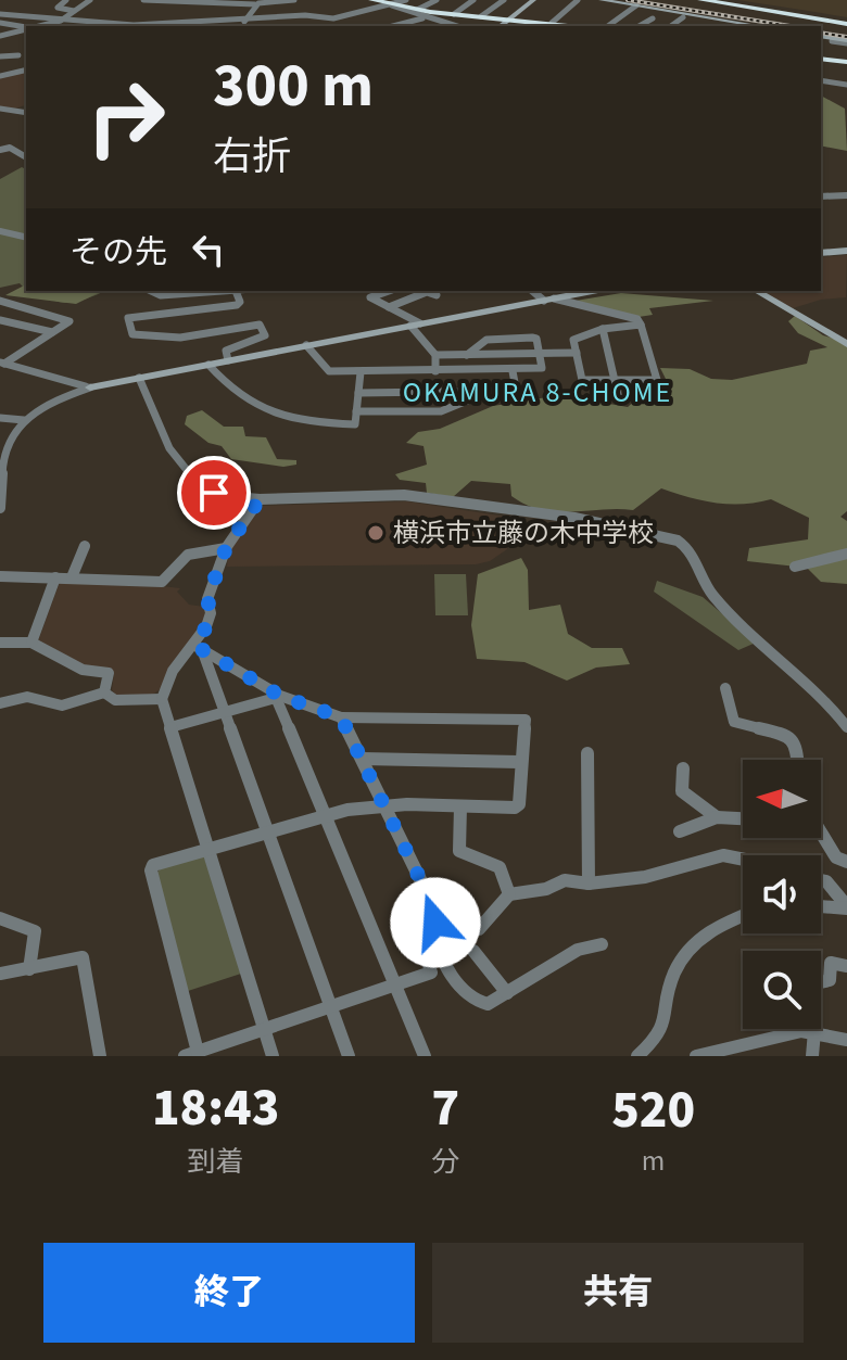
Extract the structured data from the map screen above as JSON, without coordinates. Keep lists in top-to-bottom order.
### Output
{
  "districts": ["OKAMURA 8-CHOME"],
  "places": ["横浜市立藤の木中学校"],
  "north": "left",
  "page": {
    "turn": ["300 m", "右折"],
    "then": "その先",
    "eta": [
      "18:43",
      "到着",
      "7",
      "分",
      "520",
      "m"
    ],
    "buttons": ["終了", "共有"]
  }
}
